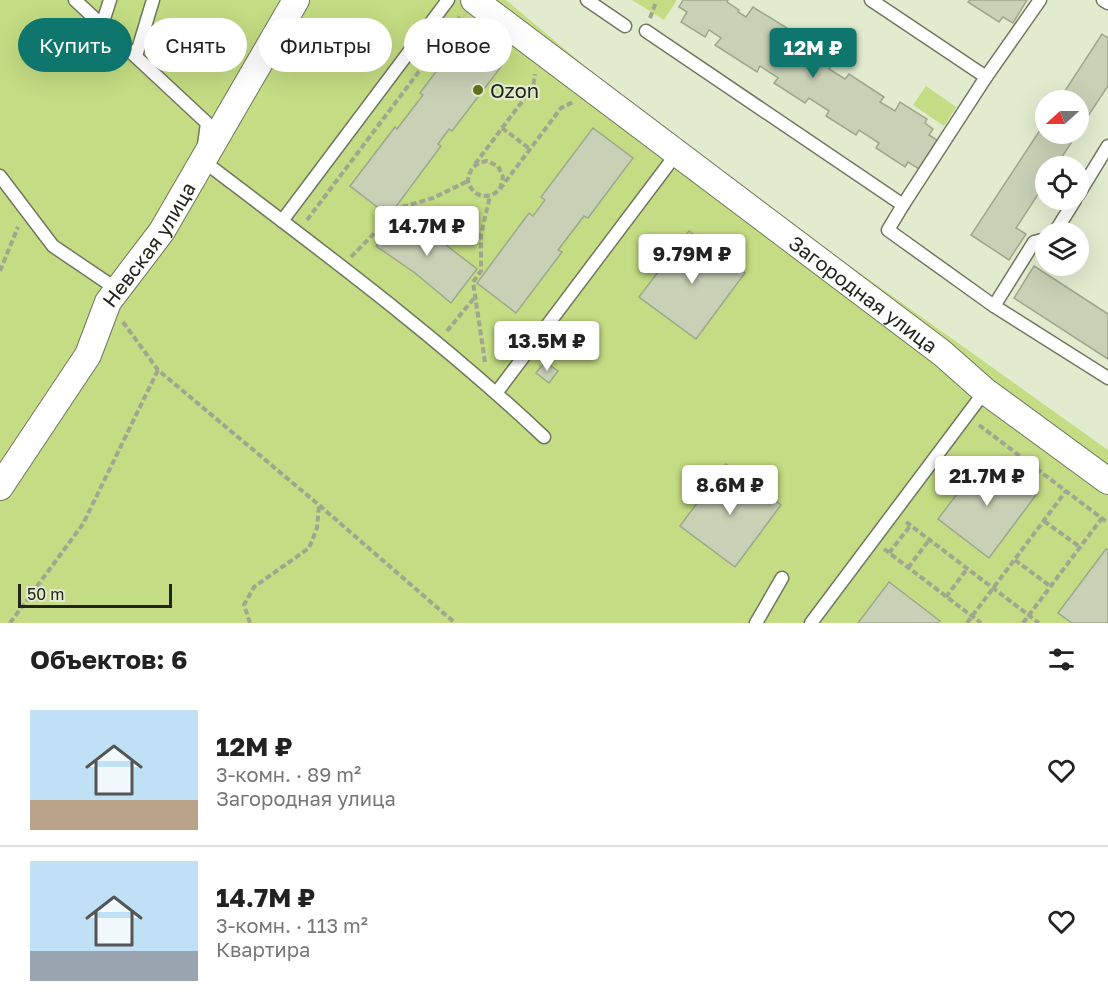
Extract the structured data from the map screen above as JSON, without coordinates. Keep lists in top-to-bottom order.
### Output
{
  "streets": {
    "street": ["Невская улица", "Загородная улица"]
  },
  "places": ["Ozon"],
  "scale_bar": "50 m",
  "north": "left",
  "page": {
    "chip": [
      "Купить",
      "Снять",
      "Фильтры",
      "Новое"
    ],
    "price": [
      "12M ₽",
      "14.7M ₽",
      "9.79M ₽",
      "13.5M ₽",
      "21.7M ₽",
      "8.6M ₽"
    ],
    "scale": "50 m",
    "heading": "Объектов: 6",
    "list": [
      {
        "name": "12M ₽",
        "note": "3-комн. · 89 m² · Загородная улица"
      },
      {
        "name": "14.7M ₽",
        "note": "3-комн. · 113 m² · Квартира"
      }
    ]
  }
}
